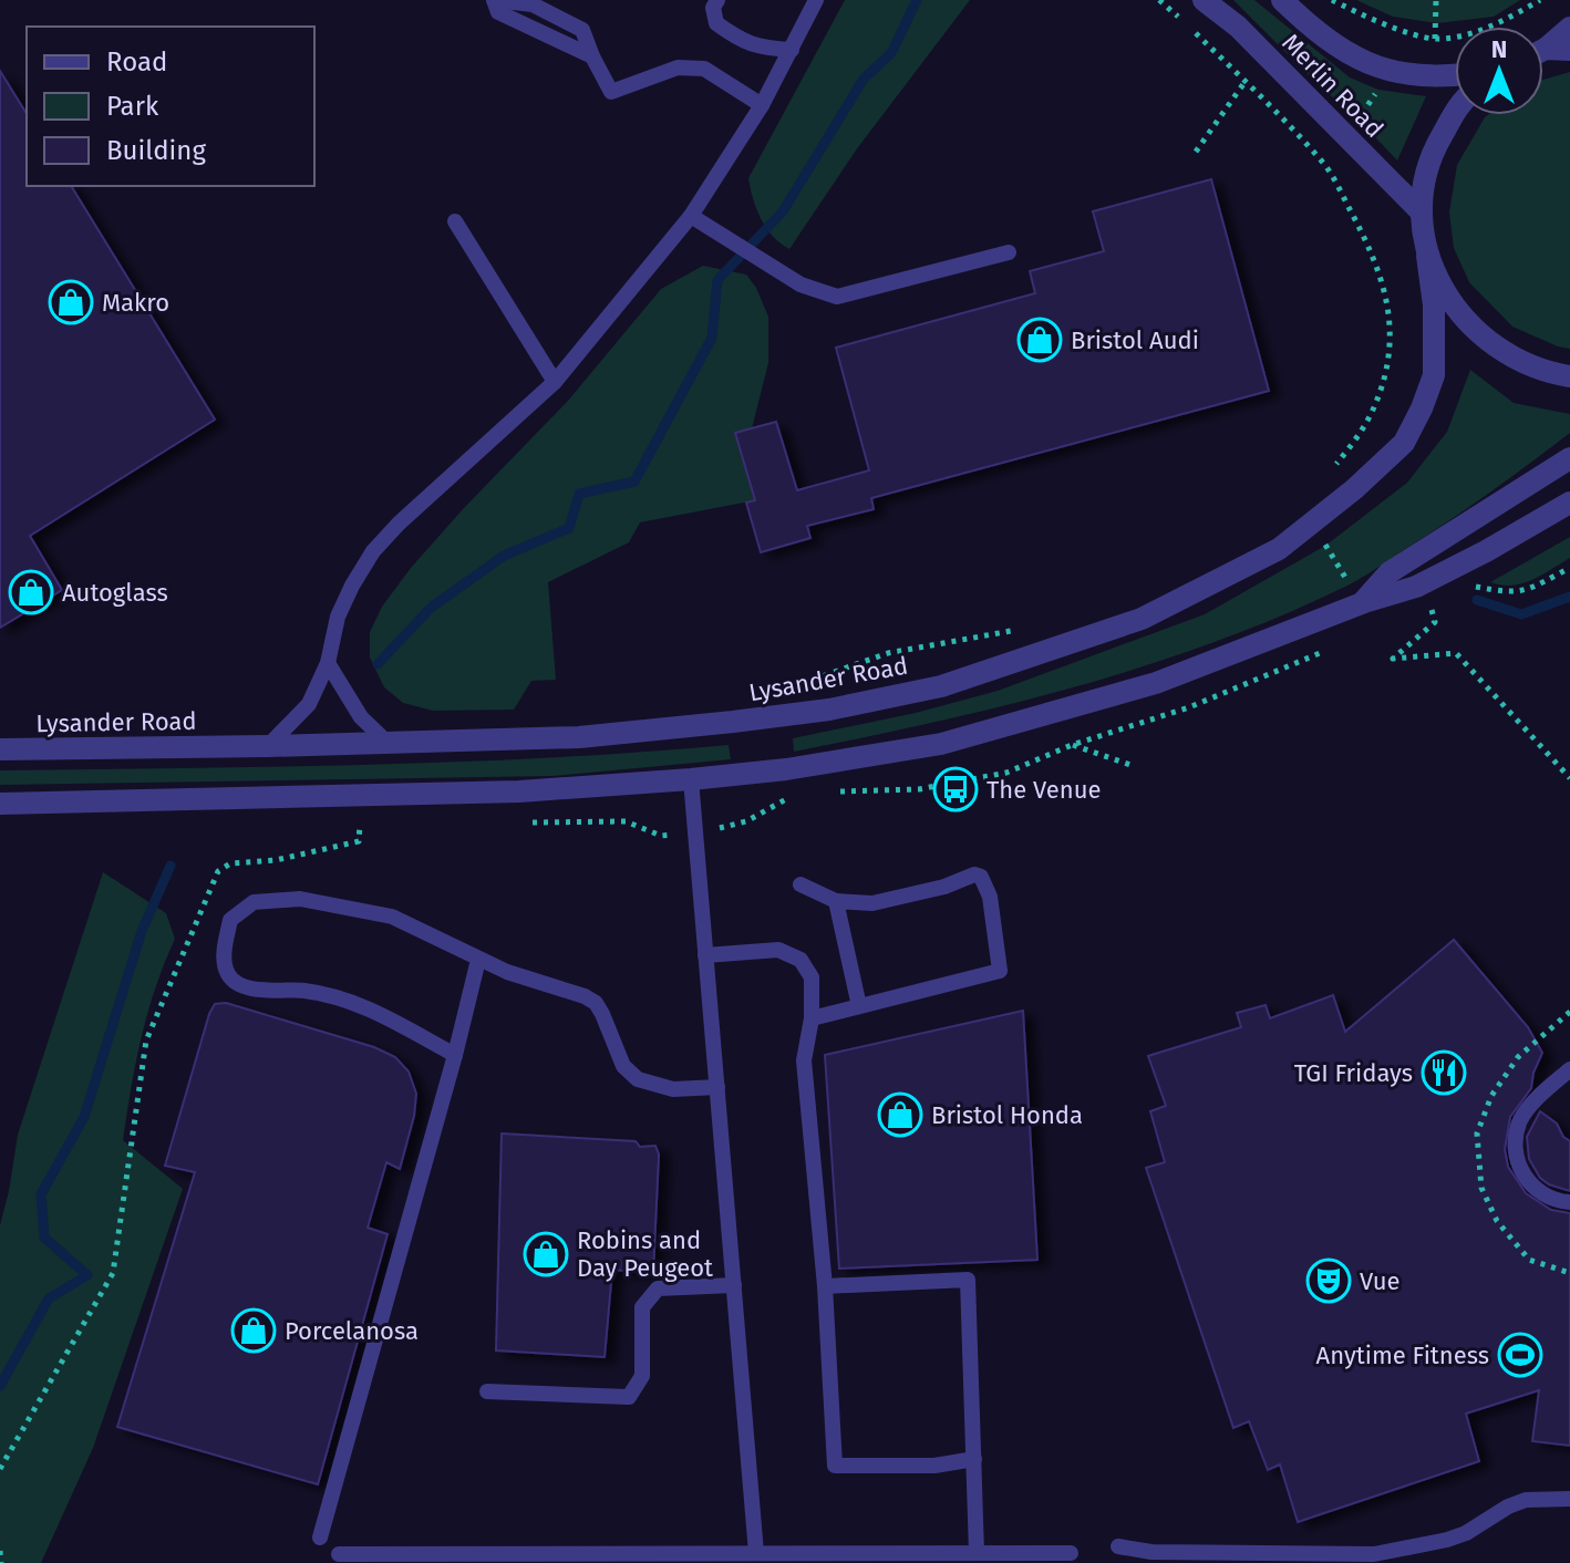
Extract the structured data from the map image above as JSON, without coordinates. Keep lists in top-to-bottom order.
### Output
{
  "streets": {
    "street": ["Merlin Road", "Lysander Road"]
  },
  "crossings": [
    ["Merlin Road", "Lysander Road"]
  ],
  "places": {
    "shop": [
      "Makro",
      "Bristol Audi",
      "Autoglass",
      "Bristol Honda",
      "Robins and Day Peugeot",
      "Porcelanosa"
    ],
    "bus stop": ["The Venue"],
    "restaurant": ["TGI Fridays"],
    "theatre": ["Vue"],
    "sports": ["Anytime Fitness"]
  },
  "legend": ["Road", "Park", "Building"],
  "north": "top"
}
